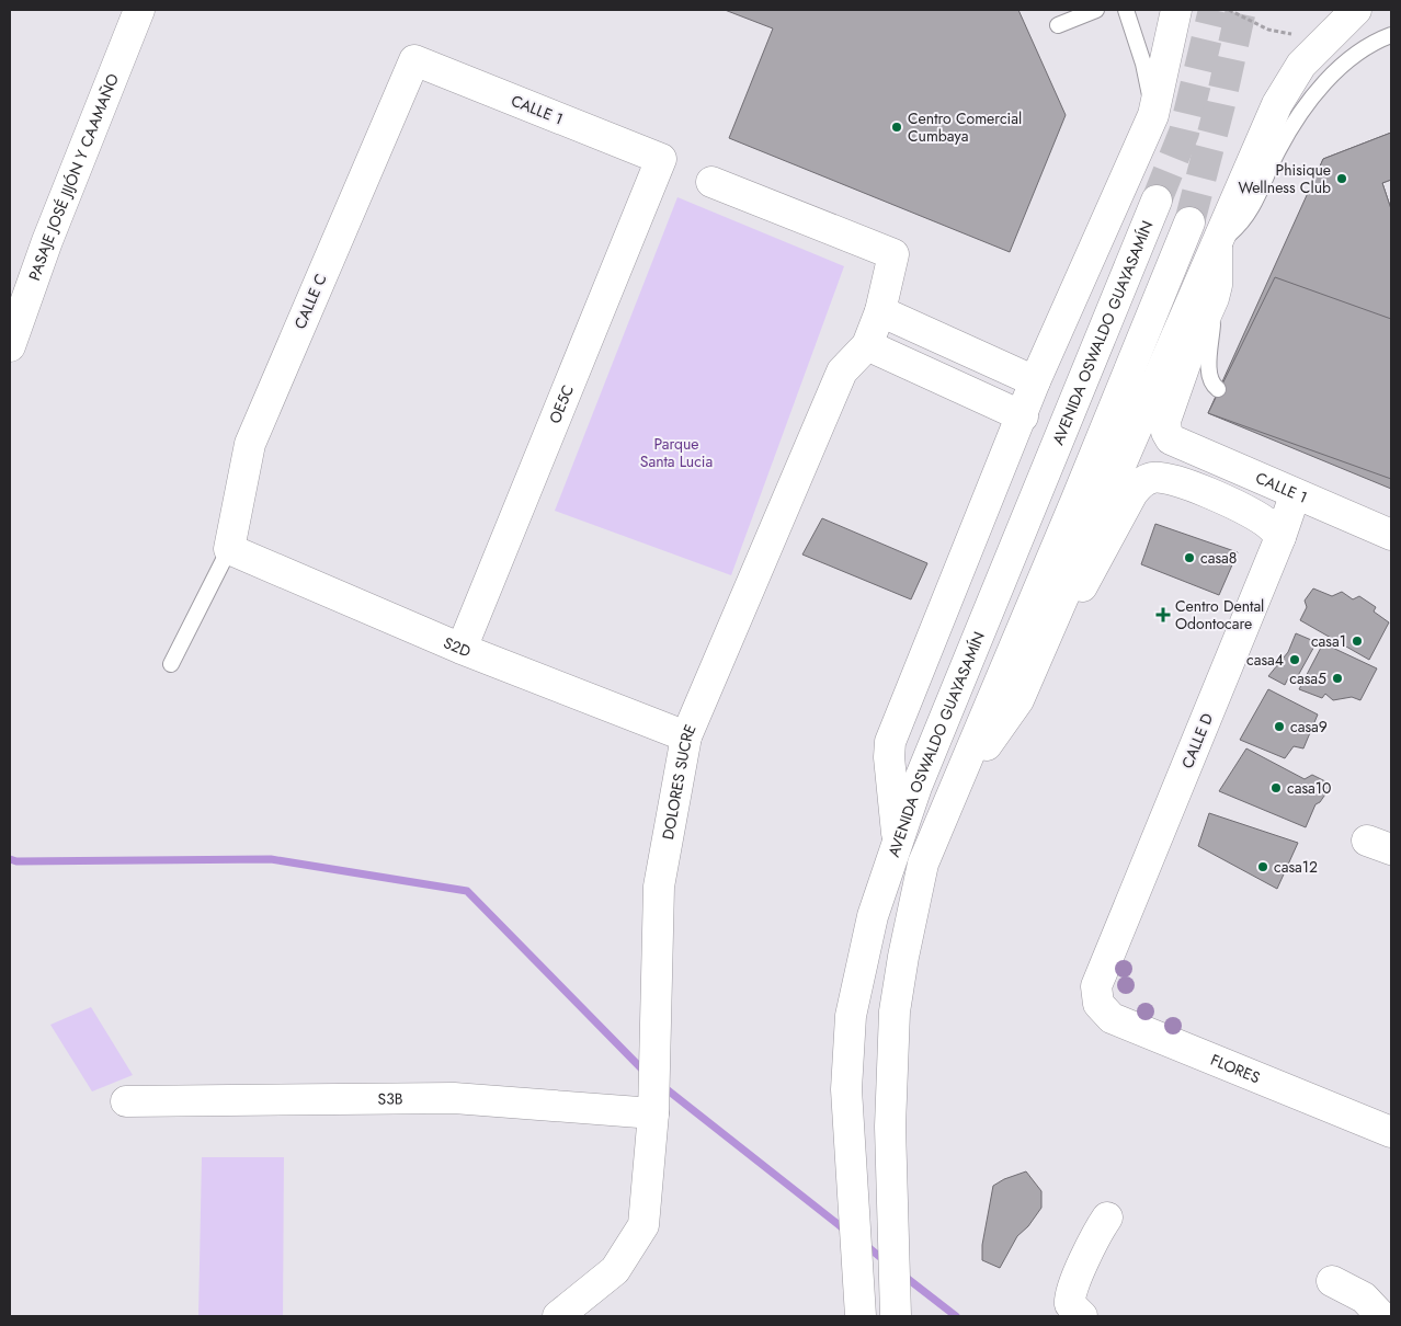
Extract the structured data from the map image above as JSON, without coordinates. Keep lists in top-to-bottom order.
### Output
{
  "streets": {
    "street": [
      "CALLE 1",
      "PASAJE JOSÉ JIJÓN Y CAAMAÑO",
      "CALLE C",
      "AVENIDA OSWALDO GUAYASAMÍN",
      "OE5C",
      "S2D",
      "CALLE D",
      "DOLORES SUCRE",
      "FLORES",
      "S3B"
    ]
  },
  "crossings": [
    ["CALLE 1", "CALLE C"],
    ["CALLE 1", "OE5C"],
    ["CALLE 1", "CALLE D"],
    ["CALLE C", "S2D"],
    ["OE5C", "S2D"],
    ["S2D", "DOLORES SUCRE"],
    ["CALLE D", "FLORES"],
    ["DOLORES SUCRE", "S3B"]
  ],
  "parks": ["Parque Santa Lucia"],
  "places": {
    "other": [
      "Centro Comercial Cumbaya",
      "Phisique Wellness Club",
      "casa8",
      "casa1",
      "casa4",
      "casa5",
      "casa9",
      "casa10",
      "casa12"
    ],
    "health": ["Centro Dental Odontocare"]
  }
}
